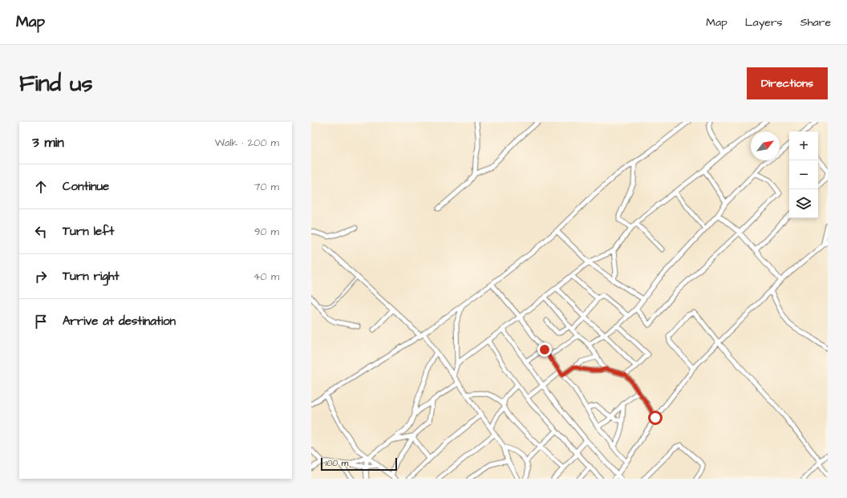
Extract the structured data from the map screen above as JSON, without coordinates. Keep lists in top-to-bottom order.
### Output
{
  "scale_bar": "100 m",
  "north": "top right",
  "page": {
    "header": "Map",
    "nav": ["Map", "Layers", "Share"],
    "buttons": "Directions",
    "title": "Find us",
    "heading": ["3 min", "Walk · 200 m"],
    "map_buttons": ["+", "−"],
    "list": [
      ["Continue", "70 m"],
      ["Turn left", "90 m"],
      ["Turn right", "40 m"],
      "Arrive at destination"
    ],
    "scale": "100 m"
  }
}
